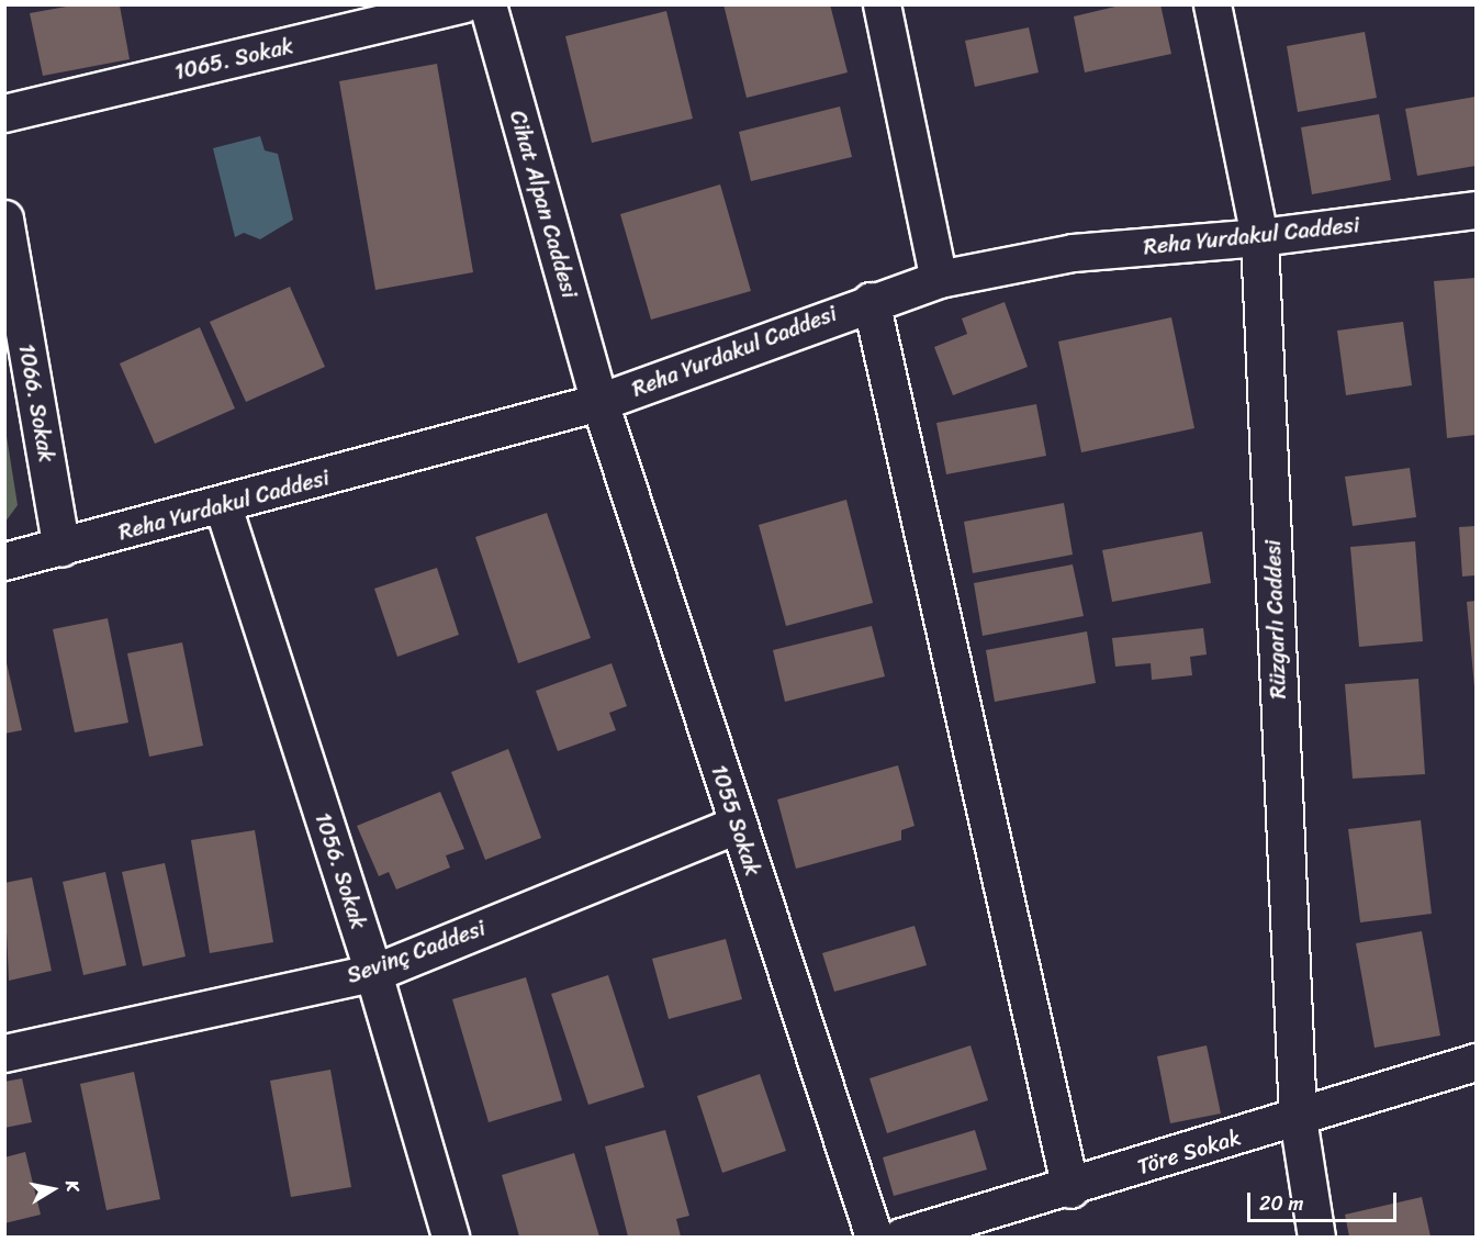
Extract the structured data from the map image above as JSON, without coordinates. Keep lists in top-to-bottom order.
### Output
{
  "streets": {
    "street": [
      "1065. Sokak",
      "Cihat Alpan Caddesi",
      "Reha Yurdakul Caddesi",
      "1066. Sokak",
      "Rüzgarlı Caddesi",
      "1055 Sokak",
      "1056. Sokak",
      "Sevinç Caddesi",
      "Töre Sokak"
    ]
  },
  "crossings": [
    ["Cihat Alpan Caddesi", "Reha Yurdakul Caddesi"],
    ["Cihat Alpan Caddesi", "1055 Sokak"],
    ["Reha Yurdakul Caddesi", "1066. Sokak"],
    ["Reha Yurdakul Caddesi", "Rüzgarlı Caddesi"],
    ["Reha Yurdakul Caddesi", "1055 Sokak"],
    ["Reha Yurdakul Caddesi", "1056. Sokak"],
    ["Rüzgarlı Caddesi", "Töre Sokak"],
    ["1055 Sokak", "Sevinç Caddesi"],
    ["1056. Sokak", "Sevinç Caddesi"]
  ],
  "scale_bar": "20 m",
  "north": "right"
}
